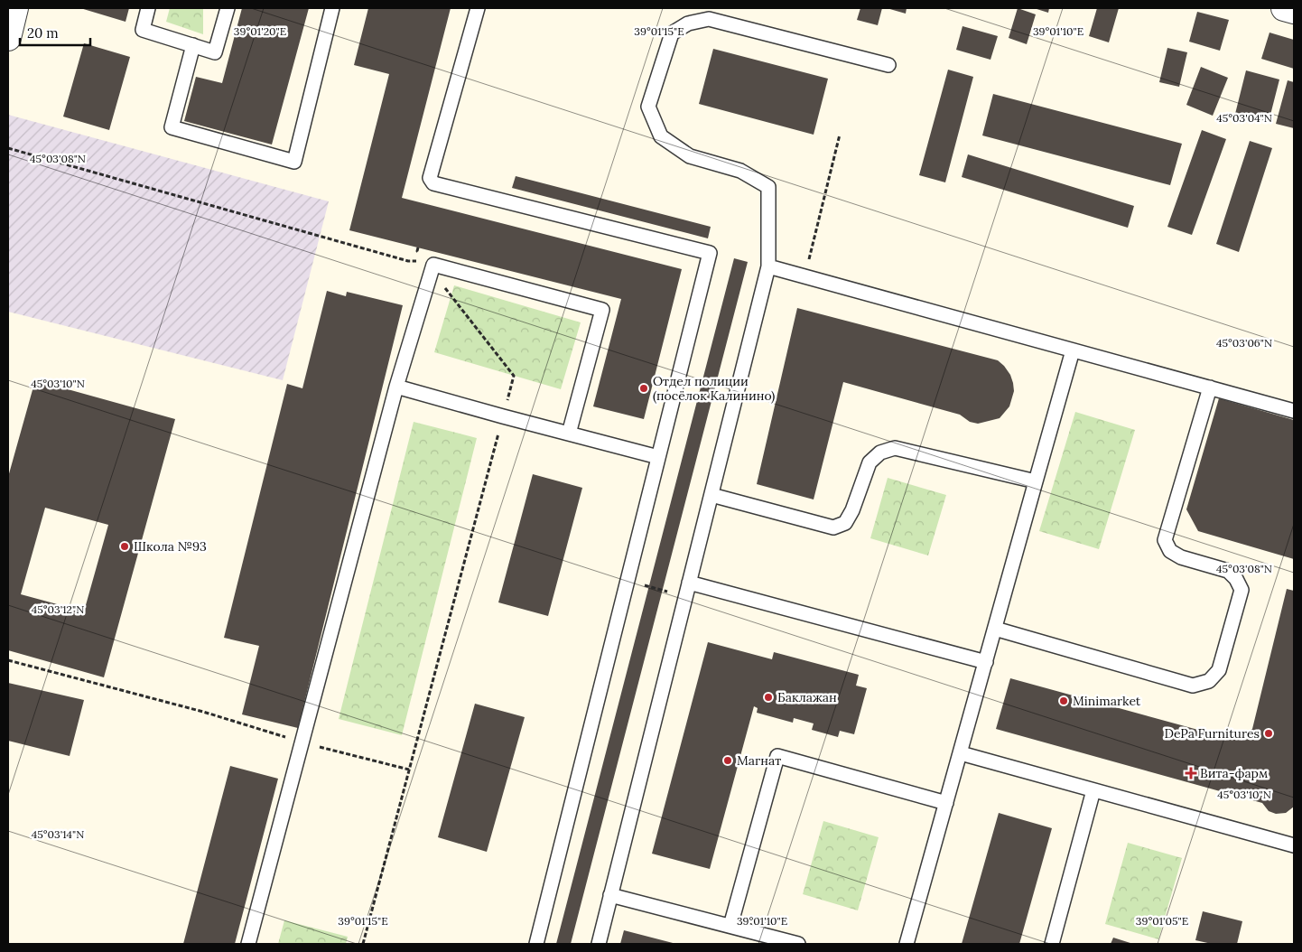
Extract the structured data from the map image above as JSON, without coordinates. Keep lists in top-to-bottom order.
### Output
{
  "places": {
    "other": [
      "Отдел полиции (посёлок Калинино)",
      "Школа №93",
      "Баклажан",
      "Minimarket",
      "DePa Furnitures",
      "Магнат"
    ],
    "health": ["Вита-фарм"]
  },
  "scale_bar": "20 m",
  "coordinates": [
    "39°01'20\"E",
    "39°01'15\"E",
    "39°01'10\"E",
    "45°03'04\"N",
    "45°03'08\"N",
    "45°03'06\"N",
    "45°03'10\"N",
    "45°03'12\"N",
    "45°03'14\"N",
    "39°01'05\"E"
  ]
}
